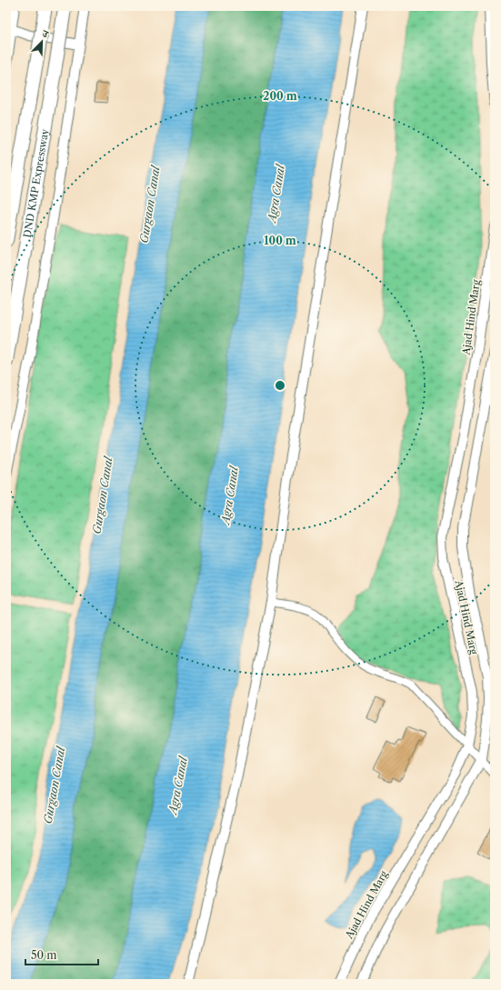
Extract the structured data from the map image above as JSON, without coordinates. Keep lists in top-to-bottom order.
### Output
{
  "streets": {
    "highway": ["DND KMP Expressway"],
    "street": ["Ajad Hind Marg"]
  },
  "water": ["Agra Canal", "Gurgaon Canal"],
  "scale_bar": "50 m",
  "north": "top right",
  "rings": ["200 m", "100 m"]
}
